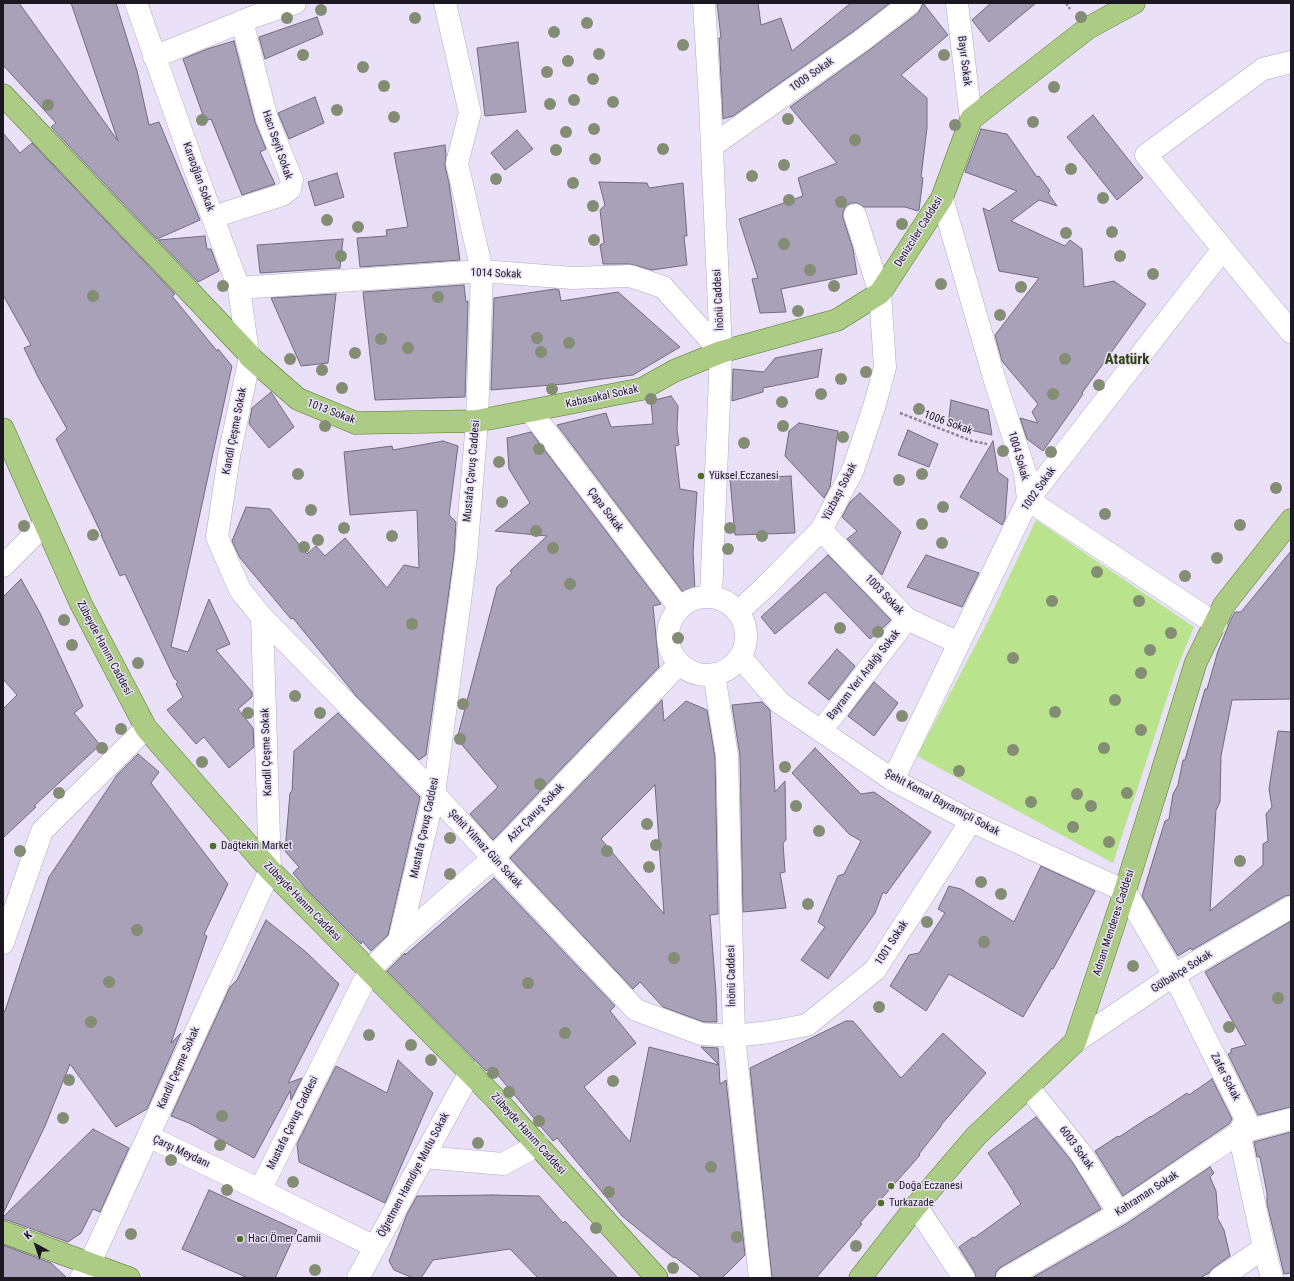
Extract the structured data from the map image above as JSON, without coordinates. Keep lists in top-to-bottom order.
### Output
{
  "streets": {
    "main road": [
      "Denizciler Caddesi",
      "Kabasakal Sokak",
      "1013 Sokak",
      "Zübeyde Hanım Caddesi",
      "Adnan Menderes Caddesi"
    ],
    "street": [
      "Bayır Sokak",
      "1009 Sokak",
      "Hacı Seyit Sokak",
      "Karaoğlan Sokak",
      "1014 Sokak",
      "İnönü Caddesi",
      "Kandil Çeşme Sokak",
      "1004 Sokak",
      "Mustafa Çavuş Caddesi",
      "1002 Sokak",
      "Yüzbaşı Sokak",
      "Çapa Sokak",
      "1003 Sokak",
      "Bayram Yeri Aralığı Sokak",
      "Şehit Kemal Bayramiçli Sokak",
      "Aziz Çavuş Sokak",
      "Şehit Yılmaz Gün Sokak",
      "1001 Sokak",
      "Gölbahçe Sokak",
      "Zafer Sokak",
      "6003 Sokak",
      "Çarşı Meydanı",
      "Öğretmen Hamdiye Mutlu Sokak",
      "Kahraman Sokak"
    ],
    "path": ["1006 Sokak"]
  },
  "crossings": [
    ["Bayır Sokak", "Denizciler Caddesi"],
    ["1009 Sokak", "İnönü Caddesi"],
    ["Hacı Seyit Sokak", "Karaoğlan Sokak"],
    ["Karaoğlan Sokak", "1014 Sokak"],
    ["Karaoğlan Sokak", "1013 Sokak"],
    ["Karaoğlan Sokak", "Kandil Çeşme Sokak"],
    ["Denizciler Caddesi", "1014 Sokak"],
    ["Denizciler Caddesi", "İnönü Caddesi"],
    ["Denizciler Caddesi", "Kabasakal Sokak"],
    ["Denizciler Caddesi", "1004 Sokak"],
    ["Denizciler Caddesi", "Yüzbaşı Sokak"],
    ["1014 Sokak", "İnönü Caddesi"],
    ["1014 Sokak", "Kabasakal Sokak"],
    ["1014 Sokak", "Mustafa Çavuş Caddesi"],
    ["İnönü Caddesi", "Kabasakal Sokak"],
    ["İnönü Caddesi", "Yüzbaşı Sokak"],
    ["İnönü Caddesi", "Çapa Sokak"],
    ["İnönü Caddesi", "Şehit Kemal Bayramiçli Sokak"],
    ["İnönü Caddesi", "Aziz Çavuş Sokak"],
    ["İnönü Caddesi", "Şehit Yılmaz Gün Sokak"],
    ["İnönü Caddesi", "1001 Sokak"],
    ["Kabasakal Sokak", "1013 Sokak"],
    ["Kabasakal Sokak", "Mustafa Çavuş Caddesi"],
    ["Kabasakal Sokak", "Çapa Sokak"],
    ["1013 Sokak", "Kandil Çeşme Sokak"],
    ["1013 Sokak", "Mustafa Çavuş Caddesi"],
    ["1006 Sokak", "1004 Sokak"],
    ["1006 Sokak", "Yüzbaşı Sokak"],
    ["Kandil Çeşme Sokak", "Zübeyde Hanım Caddesi"],
    ["Kandil Çeşme Sokak", "Şehit Yılmaz Gün Sokak"],
    ["Kandil Çeşme Sokak", "Çarşı Meydanı"],
    ["1004 Sokak", "1002 Sokak"],
    ["Mustafa Çavuş Caddesi", "Zübeyde Hanım Caddesi"],
    ["Mustafa Çavuş Caddesi", "Aziz Çavuş Sokak"],
    ["Mustafa Çavuş Caddesi", "Şehit Yılmaz Gün Sokak"],
    ["Mustafa Çavuş Caddesi", "Çarşı Meydanı"],
    ["1002 Sokak", "1003 Sokak"],
    ["1002 Sokak", "Şehit Kemal Bayramiçli Sokak"],
    ["Yüzbaşı Sokak", "Çapa Sokak"],
    ["Yüzbaşı Sokak", "1003 Sokak"],
    ["Yüzbaşı Sokak", "Şehit Kemal Bayramiçli Sokak"],
    ["Yüzbaşı Sokak", "Aziz Çavuş Sokak"],
    ["Çapa Sokak", "Şehit Kemal Bayramiçli Sokak"],
    ["Çapa Sokak", "Aziz Çavuş Sokak"],
    ["1003 Sokak", "Bayram Yeri Aralığı Sokak"],
    ["Zübeyde Hanım Caddesi", "Aziz Çavuş Sokak"],
    ["Zübeyde Hanım Caddesi", "Öğretmen Hamdiye Mutlu Sokak"],
    ["Bayram Yeri Aralığı Sokak", "Şehit Kemal Bayramiçli Sokak"],
    ["Şehit Kemal Bayramiçli Sokak", "Aziz Çavuş Sokak"],
    ["Şehit Kemal Bayramiçli Sokak", "Adnan Menderes Caddesi"],
    ["Şehit Kemal Bayramiçli Sokak", "1001 Sokak"],
    ["Şehit Kemal Bayramiçli Sokak", "Zafer Sokak"],
    ["Aziz Çavuş Sokak", "Şehit Yılmaz Gün Sokak"],
    ["Şehit Yılmaz Gün Sokak", "1001 Sokak"],
    ["Adnan Menderes Caddesi", "Gölbahçe Sokak"],
    ["Adnan Menderes Caddesi", "Zafer Sokak"],
    ["Adnan Menderes Caddesi", "6003 Sokak"],
    ["Gölbahçe Sokak", "Zafer Sokak"],
    ["Zafer Sokak", "Kahraman Sokak"],
    ["6003 Sokak", "Kahraman Sokak"],
    ["Çarşı Meydanı", "Öğretmen Hamdiye Mutlu Sokak"]
  ],
  "districts": ["Atatürk"],
  "places": [
    "Yüksel Eczanesi",
    "Dağtekin Market",
    "Doğa Eczanesi",
    "Turkazade",
    "Hacı Ömer Camii"
  ],
  "north": "top left"
}
